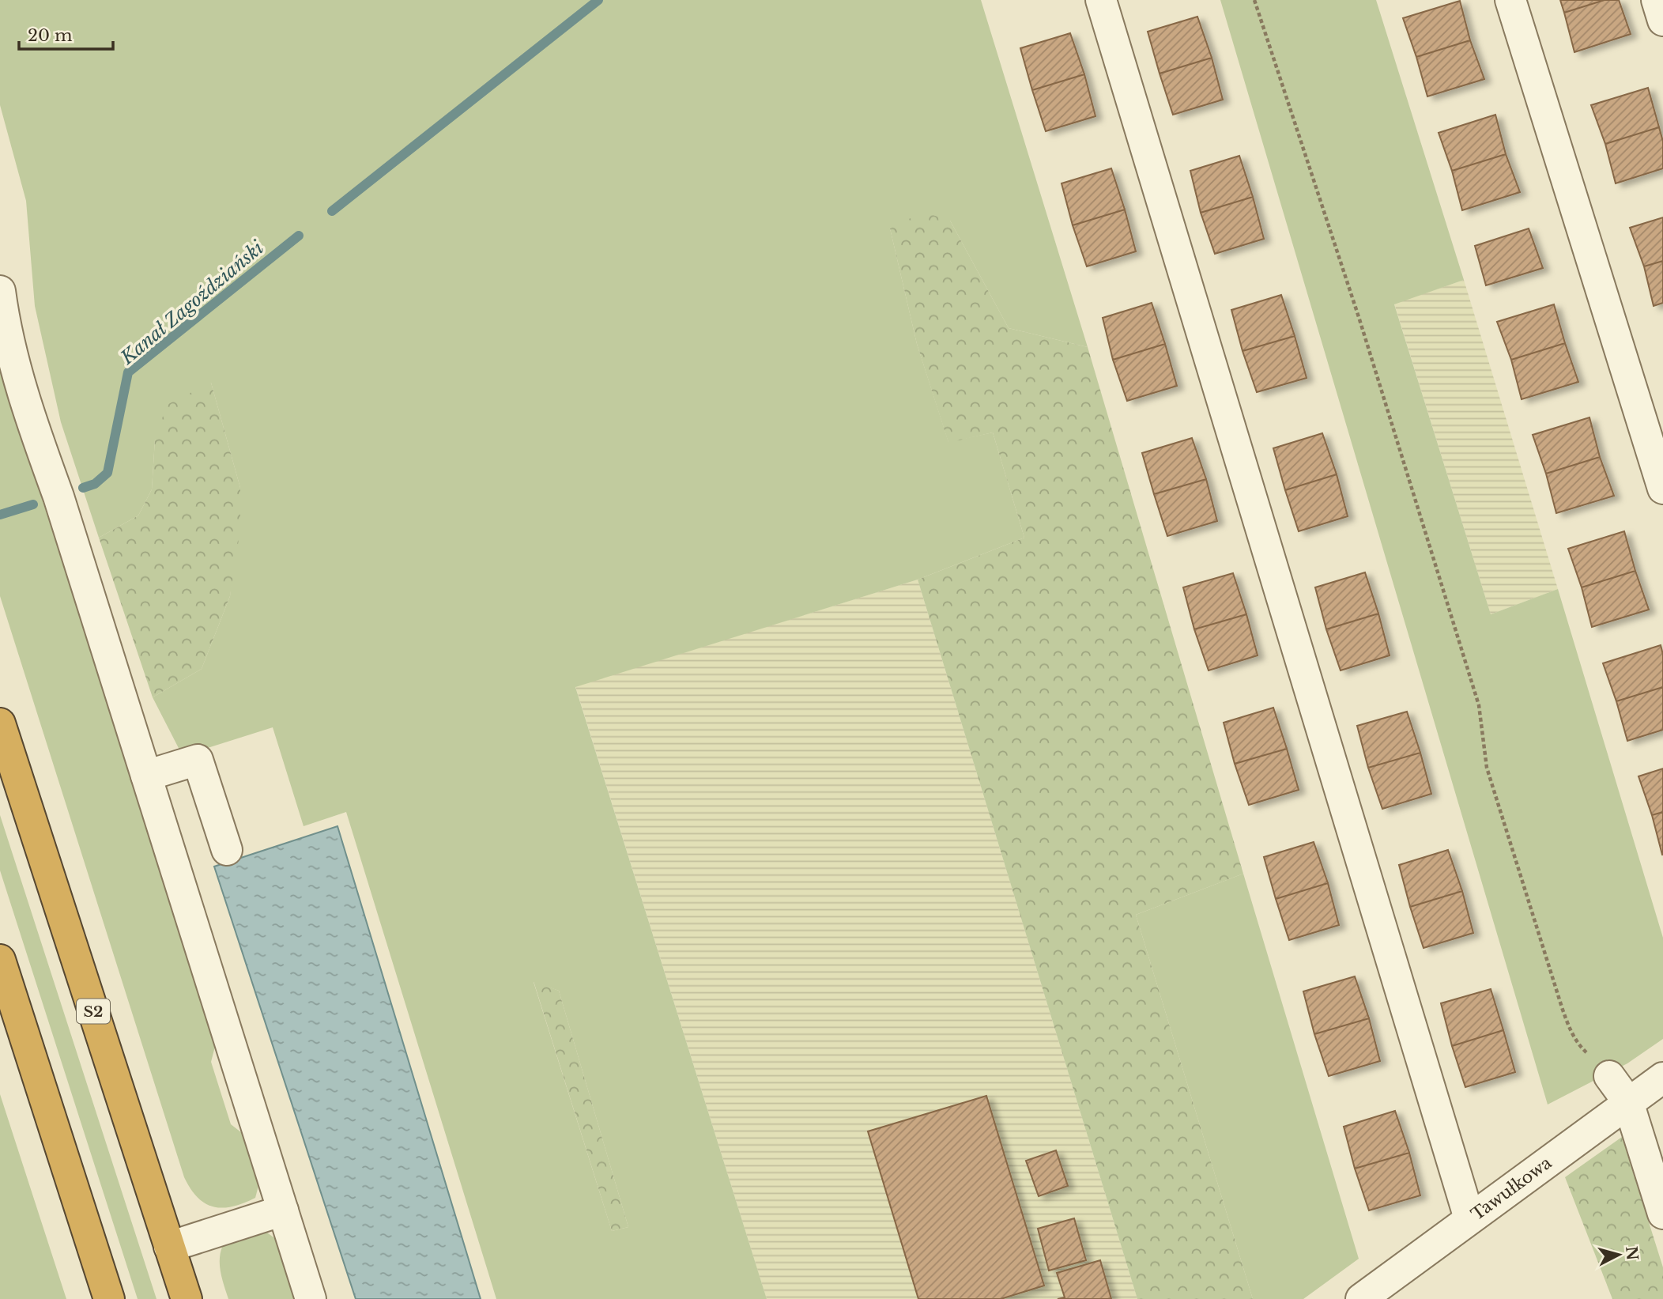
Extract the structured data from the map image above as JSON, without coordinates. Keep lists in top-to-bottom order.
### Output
{
  "streets": {
    "highway": ["S2"],
    "street": ["Tawułkowa"]
  },
  "water": ["Kanał Zagoździański"],
  "scale_bar": "20 m",
  "north": "right"
}
